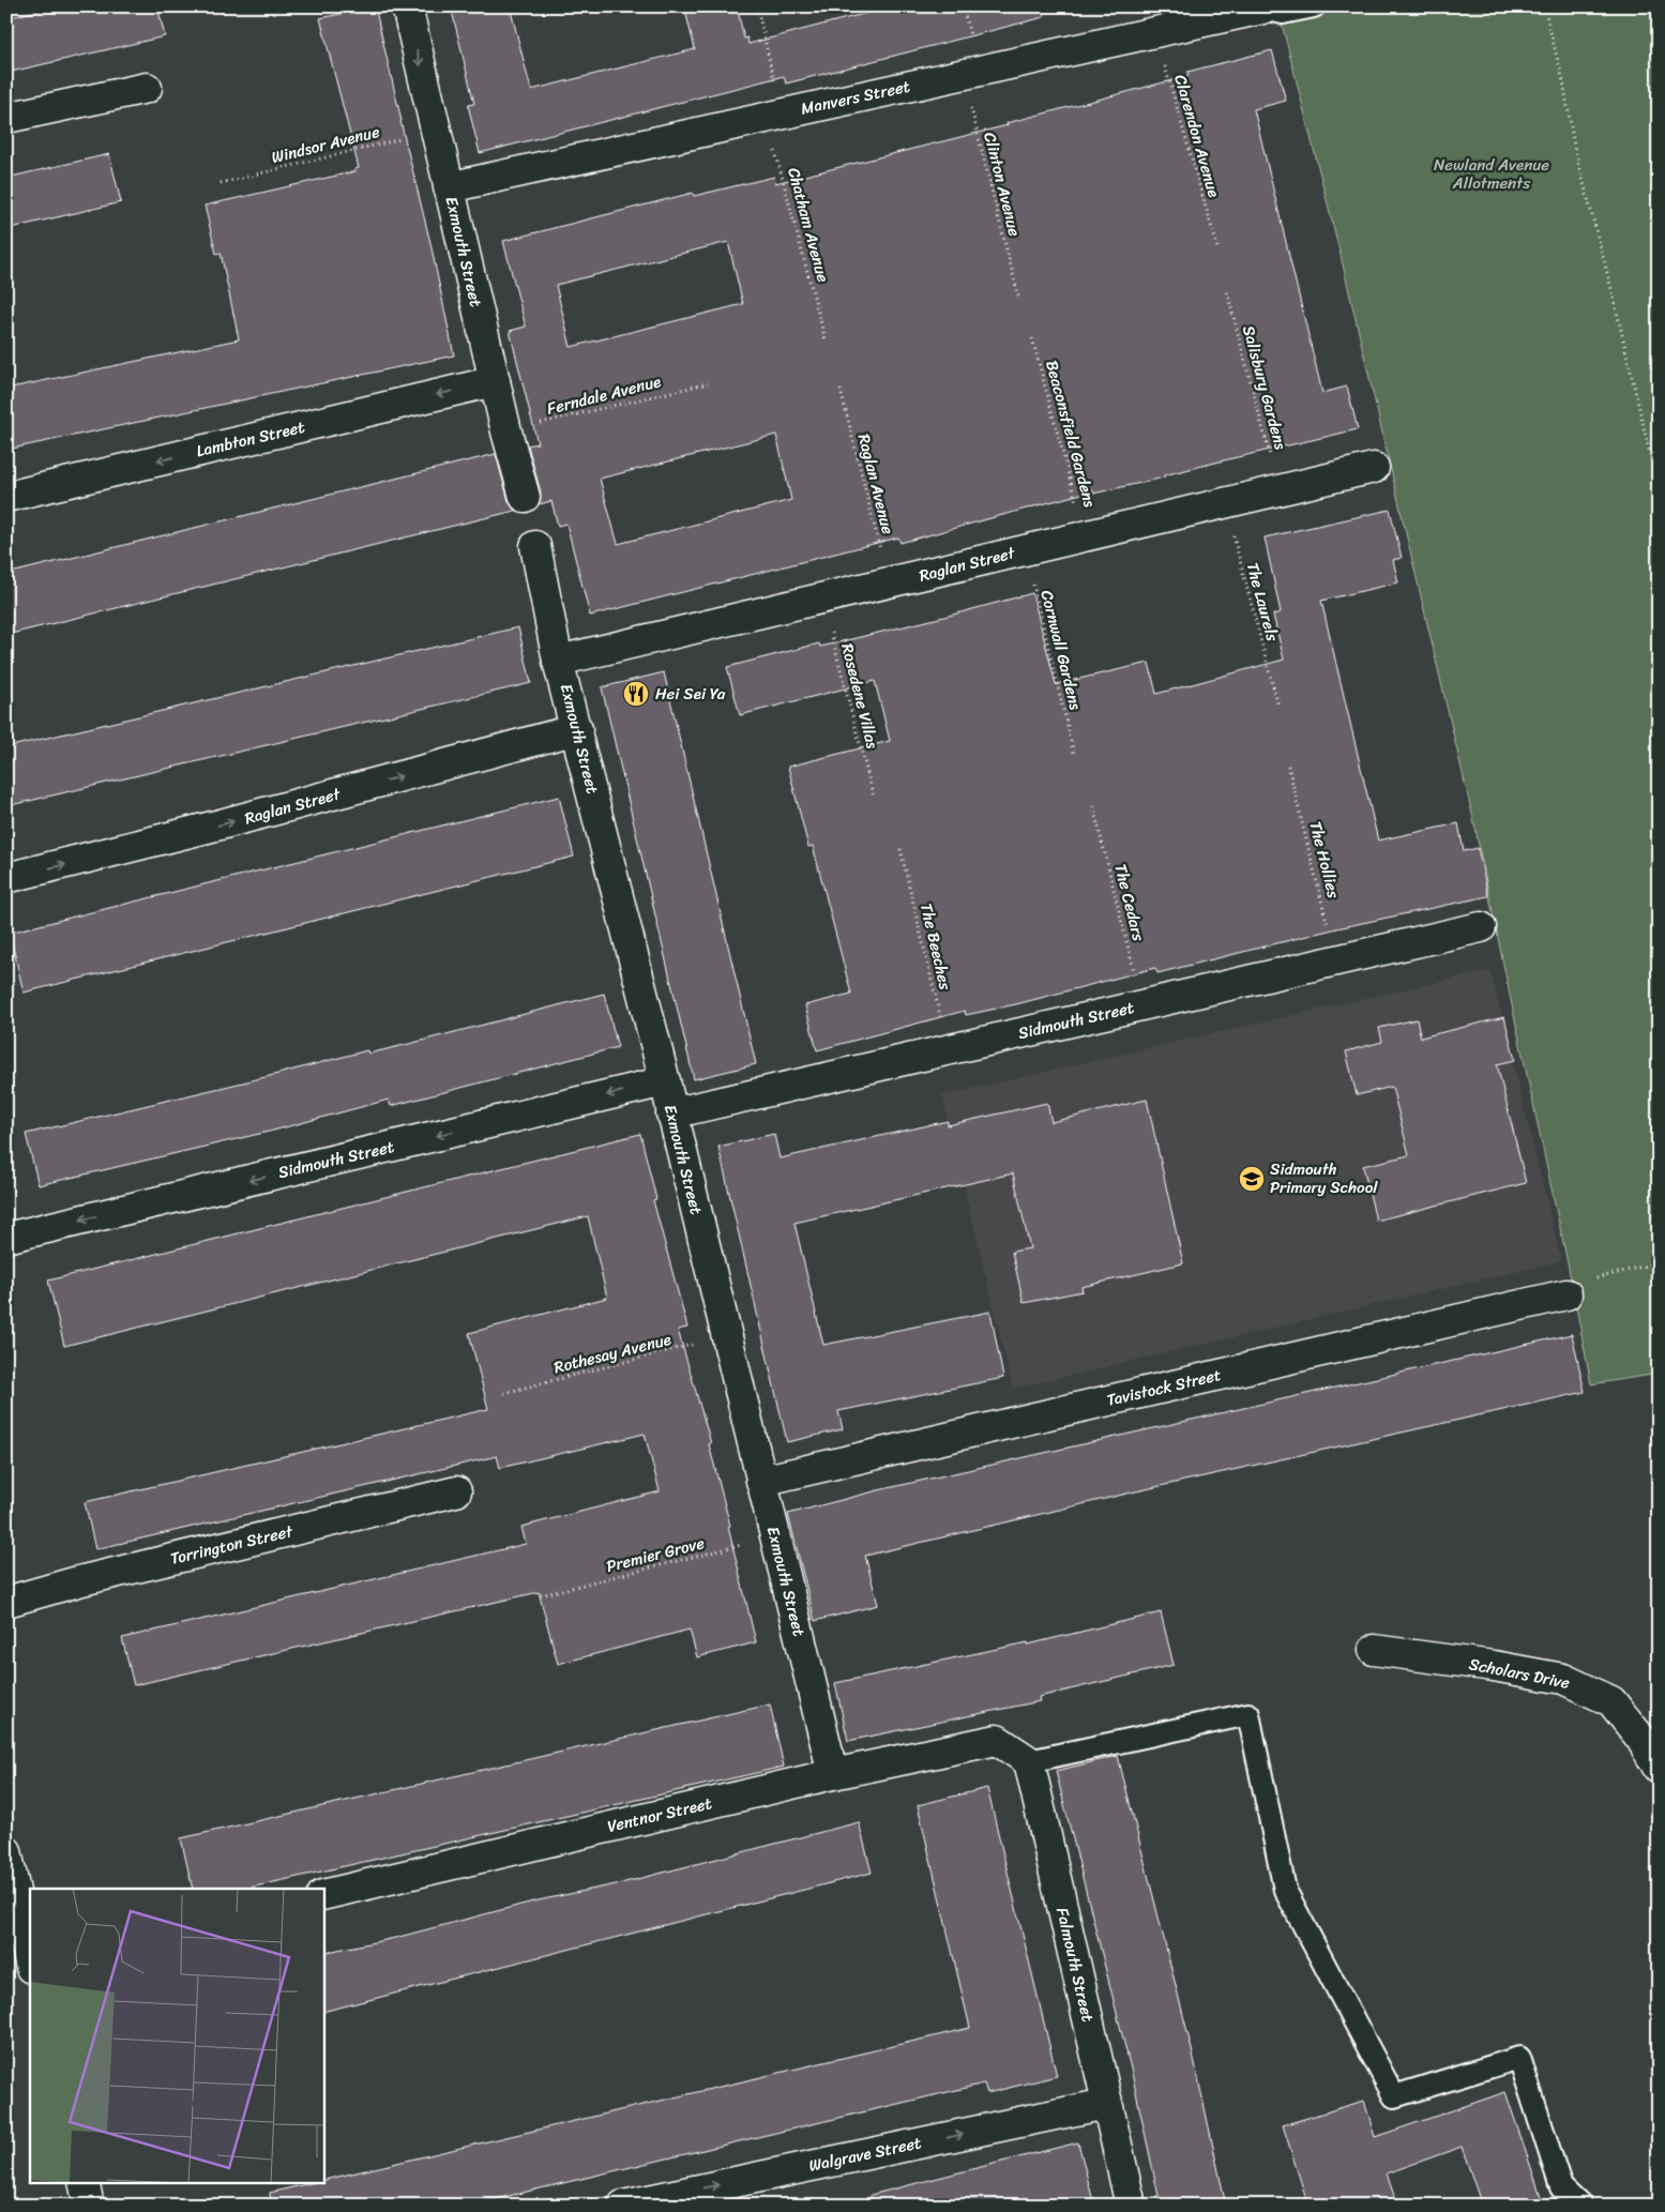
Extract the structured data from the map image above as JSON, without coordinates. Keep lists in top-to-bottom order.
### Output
{
  "streets": {
    "street": [
      "Manvers Street",
      "Exmouth Street",
      "Lambton Street",
      "Raglan Street",
      "Sidmouth Street",
      "Tavistock Street",
      "Torrington Street",
      "Scholars Drive",
      "Ventnor Street",
      "Falmouth Street",
      "Walgrave Street"
    ],
    "path": [
      "Clarendon Avenue",
      "Windsor Avenue",
      "Clinton Avenue",
      "Chatham Avenue",
      "Salisbury Gardens",
      "Ferndale Avenue",
      "Beaconsfield Gardens",
      "Raglan Avenue",
      "The Laurels",
      "Cornwall Gardens",
      "Rosedene Villas",
      "The Hollies",
      "The Cedars",
      "The Beeches",
      "Rothesay Avenue",
      "Premier Grove"
    ]
  },
  "crossings": [
    ["Manvers Street", "Clarendon Avenue"],
    ["Manvers Street", "Clinton Avenue"],
    ["Manvers Street", "Chatham Avenue"],
    ["Manvers Street", "Exmouth Street"],
    ["Windsor Avenue", "Exmouth Street"],
    ["Exmouth Street", "Ferndale Avenue"],
    ["Exmouth Street", "Lambton Street"],
    ["Exmouth Street", "Raglan Street"],
    ["Exmouth Street", "Sidmouth Street"],
    ["Exmouth Street", "Rothesay Avenue"],
    ["Exmouth Street", "Tavistock Street"],
    ["Exmouth Street", "Premier Grove"],
    ["Exmouth Street", "Ventnor Street"],
    ["Salisbury Gardens", "Raglan Street"],
    ["Beaconsfield Gardens", "Raglan Street"],
    ["Raglan Avenue", "Raglan Street"],
    ["Raglan Street", "The Laurels"],
    ["Raglan Street", "Cornwall Gardens"],
    ["Raglan Street", "Rosedene Villas"],
    ["The Hollies", "Sidmouth Street"],
    ["The Cedars", "Sidmouth Street"],
    ["The Beeches", "Sidmouth Street"],
    ["Ventnor Street", "Falmouth Street"],
    ["Falmouth Street", "Walgrave Street"]
  ],
  "one_way": [
    "Lambton Street",
    "Raglan Street",
    "Sidmouth Street",
    "Walgrave Street"
  ],
  "parks": ["Newland Avenue Allotments"],
  "places": {
    "restaurant": ["Hei Sei Ya"],
    "school or university": ["Sidmouth Primary School"]
  }
}
